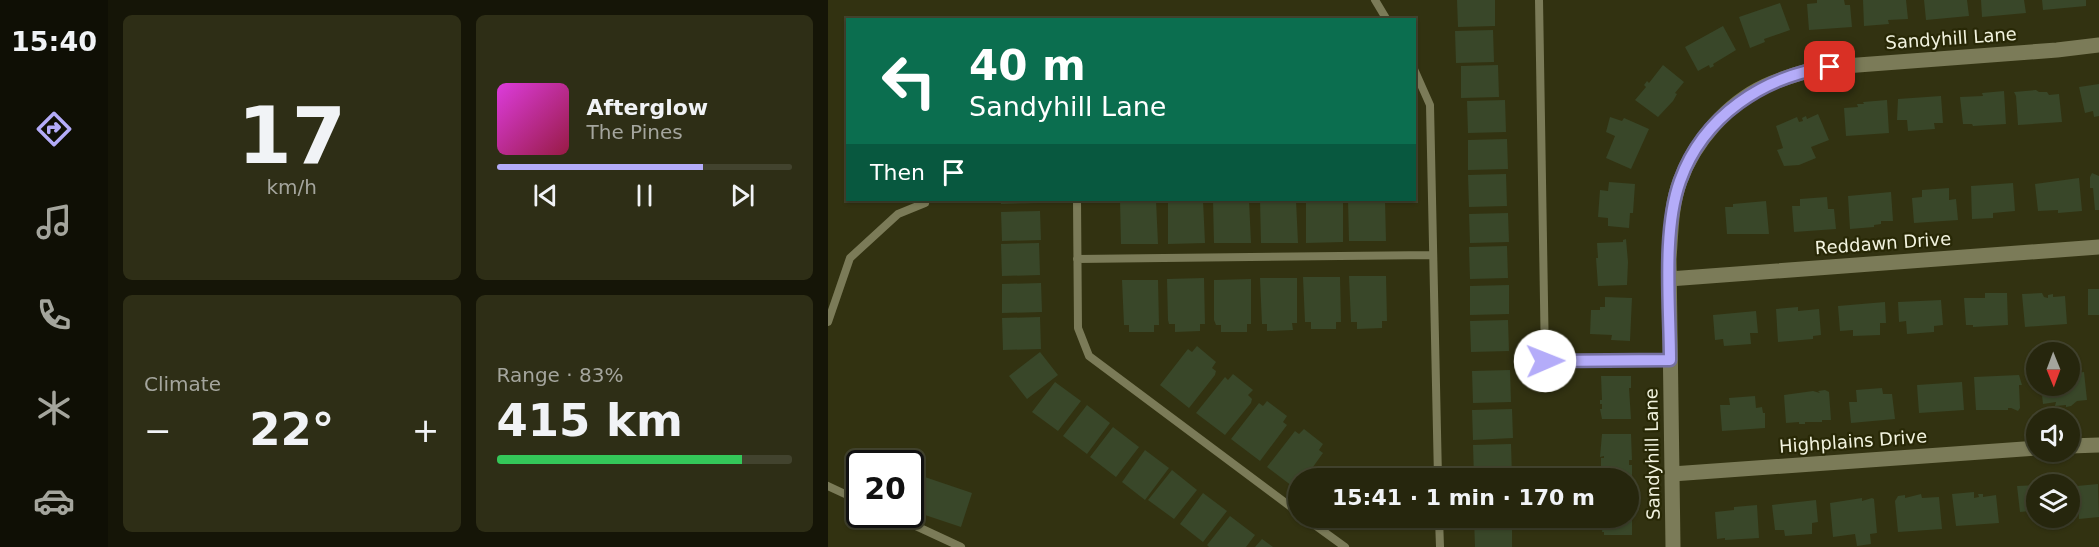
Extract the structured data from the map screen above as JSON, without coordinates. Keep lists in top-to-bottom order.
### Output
{
  "streets": {
    "street": ["Sandyhill Lane", "Reddawn Drive", "Highplains Drive"]
  },
  "crossings": [
    ["Sandyhill Lane", "Reddawn Drive"],
    ["Sandyhill Lane", "Highplains Drive"]
  ],
  "north": "bottom",
  "page": {
    "tabs": "15:40",
    "tile": [
      ["17", "km/h"],
      "Climate",
      ["Range · 83%", "415 km"]
    ],
    "turn": ["40 m", "Sandyhill Lane"],
    "song": ["Afterglow", "The Pines"],
    "then": "Then",
    "heat": ["−", "22°", "+"],
    "limit": "20",
    "trip": "15:41 · 1 min · 170 m"
  }
}
